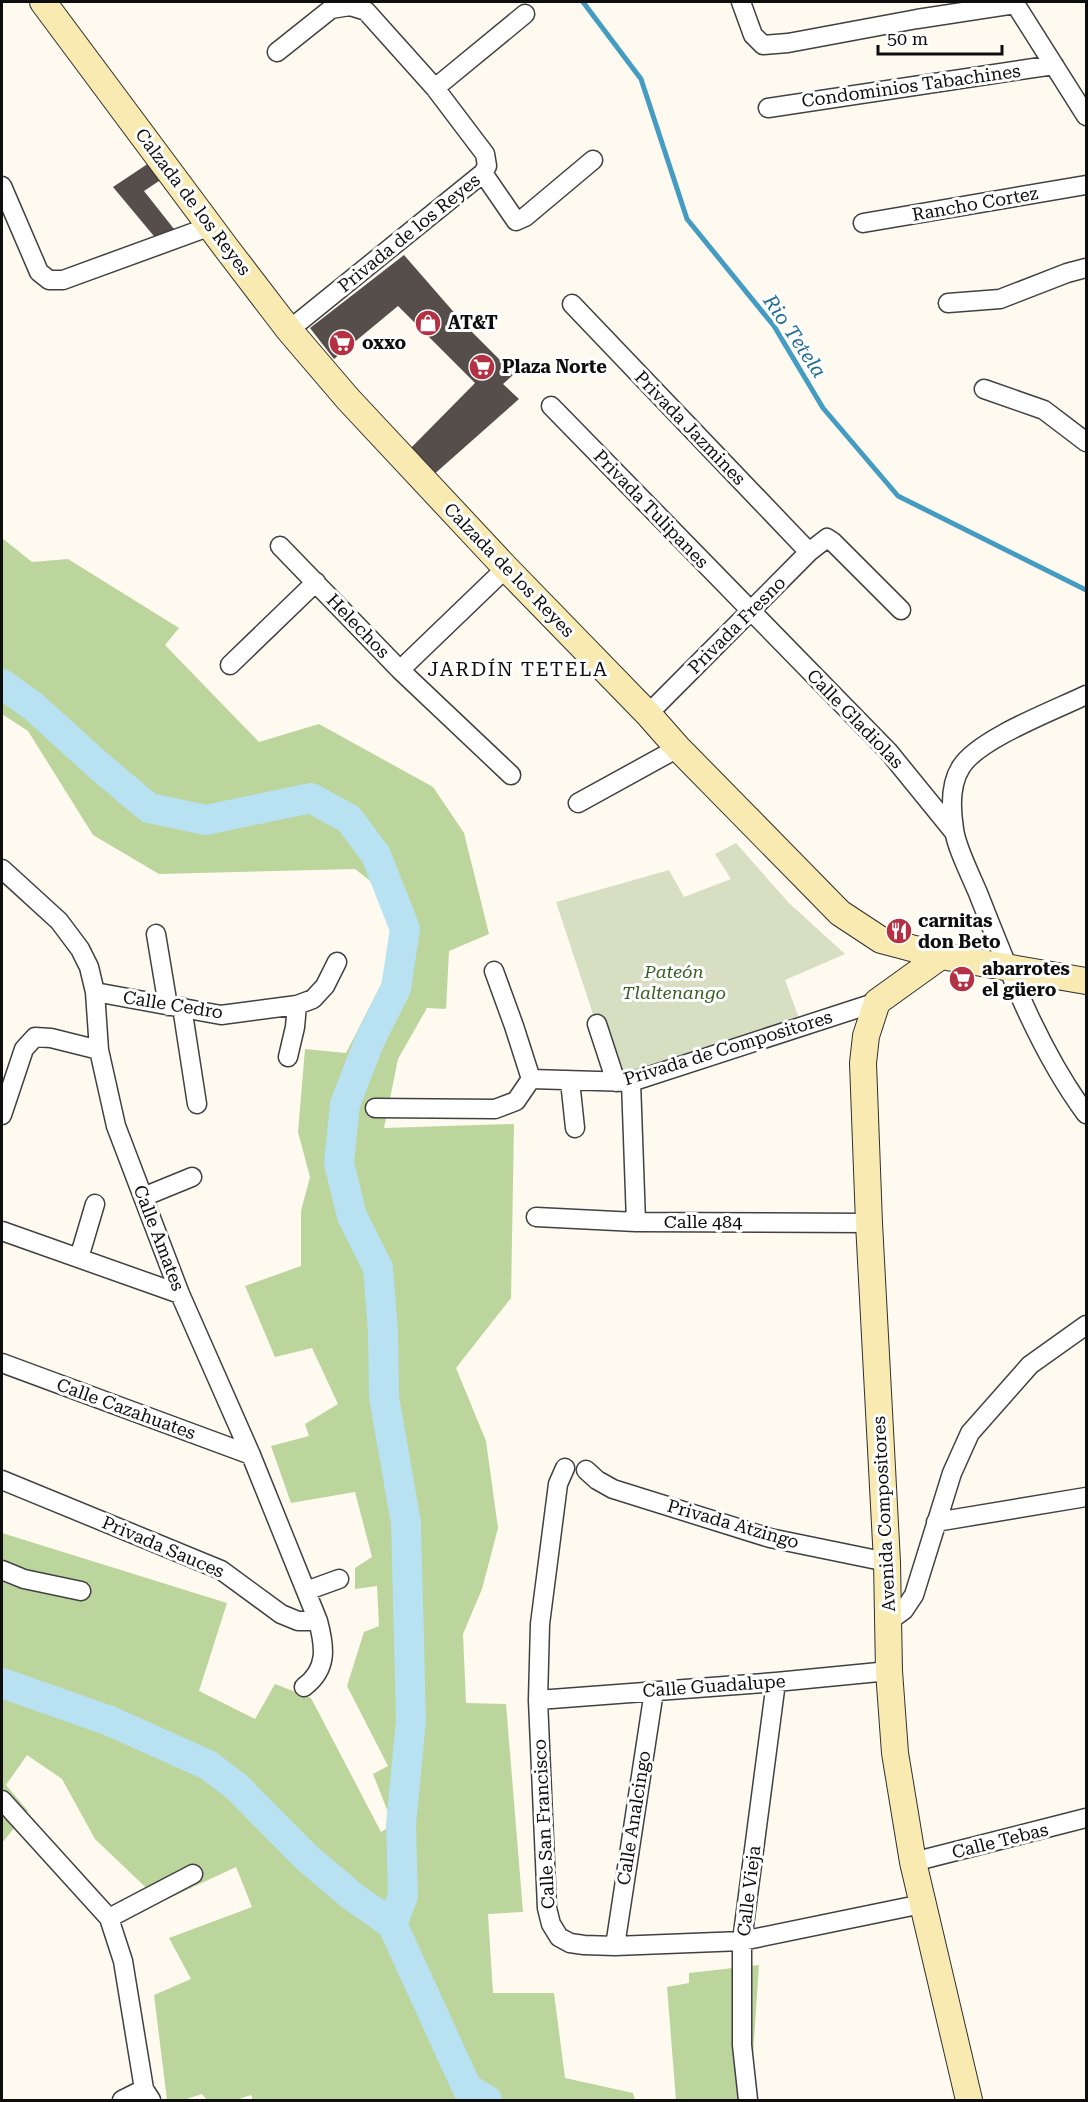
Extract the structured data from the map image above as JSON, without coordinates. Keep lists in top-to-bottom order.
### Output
{
  "streets": {
    "street": [
      "Condominios Tabachines",
      "Calzada de los Reyes",
      "Rancho Cortez",
      "Privada de los Reyes",
      "Privada Jazmines",
      "Privada Tulipanes",
      "Privada Fresno",
      "Helechos",
      "Calle Gladiolas",
      "Calle Cedro",
      "Privada de Compositores",
      "Calle 484",
      "Calle Amates",
      "Calle Cazahuates",
      "Avenida Compositores",
      "Privada Atzingo",
      "Privada Sauces",
      "Calle Guadalupe",
      "Calle Analcingo",
      "Calle San Francisco",
      "Calle Tebas",
      "Calle Vieja"
    ]
  },
  "crossings": [
    ["Calzada de los Reyes", "Privada de los Reyes"],
    ["Calzada de los Reyes", "Privada Fresno"],
    ["Privada Jazmines", "Privada Fresno"],
    ["Privada Tulipanes", "Privada Fresno"],
    ["Privada Tulipanes", "Calle Gladiolas"],
    ["Privada Fresno", "Calle Gladiolas"],
    ["Calle Cedro", "Calle Amates"],
    ["Privada de Compositores", "Avenida Compositores"],
    ["Calle 484", "Avenida Compositores"],
    ["Calle Amates", "Calle Cazahuates"],
    ["Calle Amates", "Privada Sauces"],
    ["Avenida Compositores", "Privada Atzingo"],
    ["Avenida Compositores", "Calle Guadalupe"],
    ["Avenida Compositores", "Calle San Francisco"],
    ["Avenida Compositores", "Calle Tebas"],
    ["Calle Guadalupe", "Calle Analcingo"],
    ["Calle Guadalupe", "Calle San Francisco"],
    ["Calle Guadalupe", "Calle Vieja"],
    ["Calle Analcingo", "Calle San Francisco"],
    ["Calle San Francisco", "Calle Vieja"]
  ],
  "districts": ["JARDÍN TETELA"],
  "water": ["Rio Tetela"],
  "parks": ["Pateón Tlaltenango"],
  "places": {
    "shop": ["AT&T"],
    "supermarket": ["oxxo", "Plaza Norte", "abarrotes el güero"],
    "restaurant": ["carnitas don Beto"]
  },
  "scale_bar": "50 m"
}
